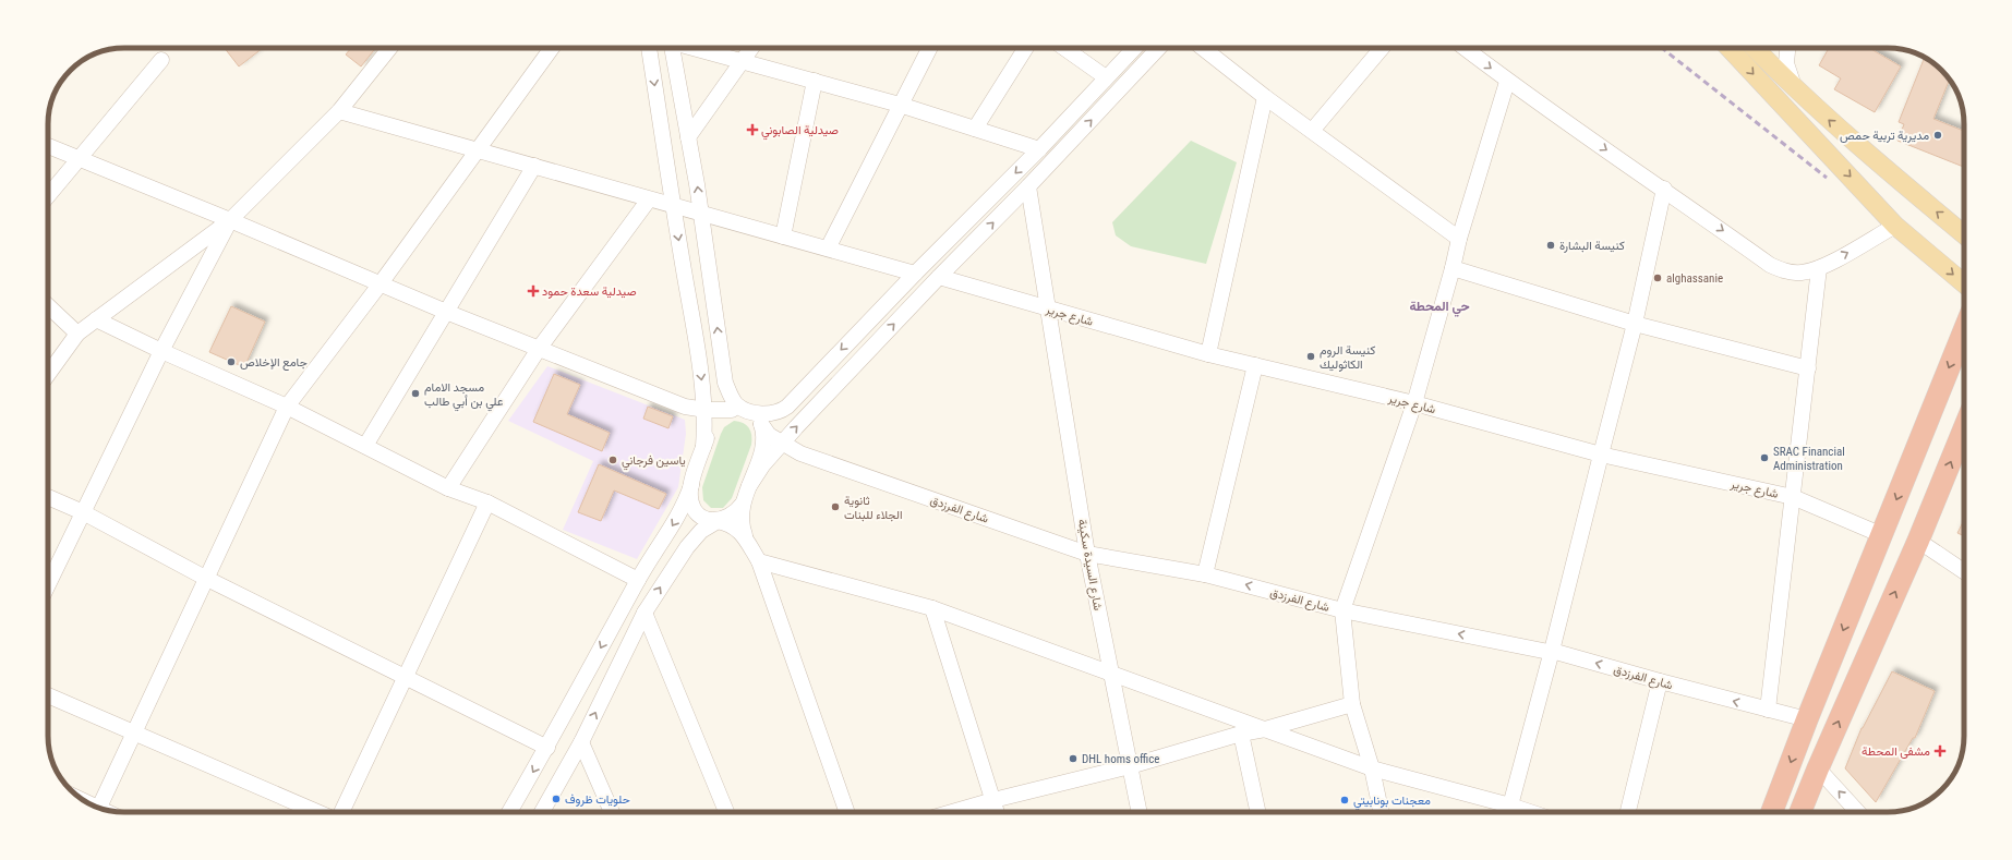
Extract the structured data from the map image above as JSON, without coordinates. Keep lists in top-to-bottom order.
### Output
{
  "streets": {
    "street": ["شارع جرير", "شارع الفرزدق", "شارع السيدة سكينة"]
  },
  "crossings": [
    ["شارع جرير", "شارع السيدة سكينة"],
    ["شارع الفرزدق", "شارع السيدة سكينة"]
  ],
  "districts": ["حي المحطة"],
  "places": {
    "health": ["صيدلية الصابوني", "صيدلية سعدة حمود", "مشفى المحطة"],
    "other": [
      "مديرية تربية حمص",
      "كنيسة البشارة",
      "alghassanie",
      "كنيسة الروم الكاثوليك",
      "جامع الإخلاص",
      "مسجد الامام علي بن أبي طالب",
      "SRAC Financial Administration",
      "ياسين فرجاني",
      "ثانوية الجلاء للبنات",
      "DHL homs office",
      "حلويات ظروف",
      "معجنات بونابيتي"
    ]
  }
}
